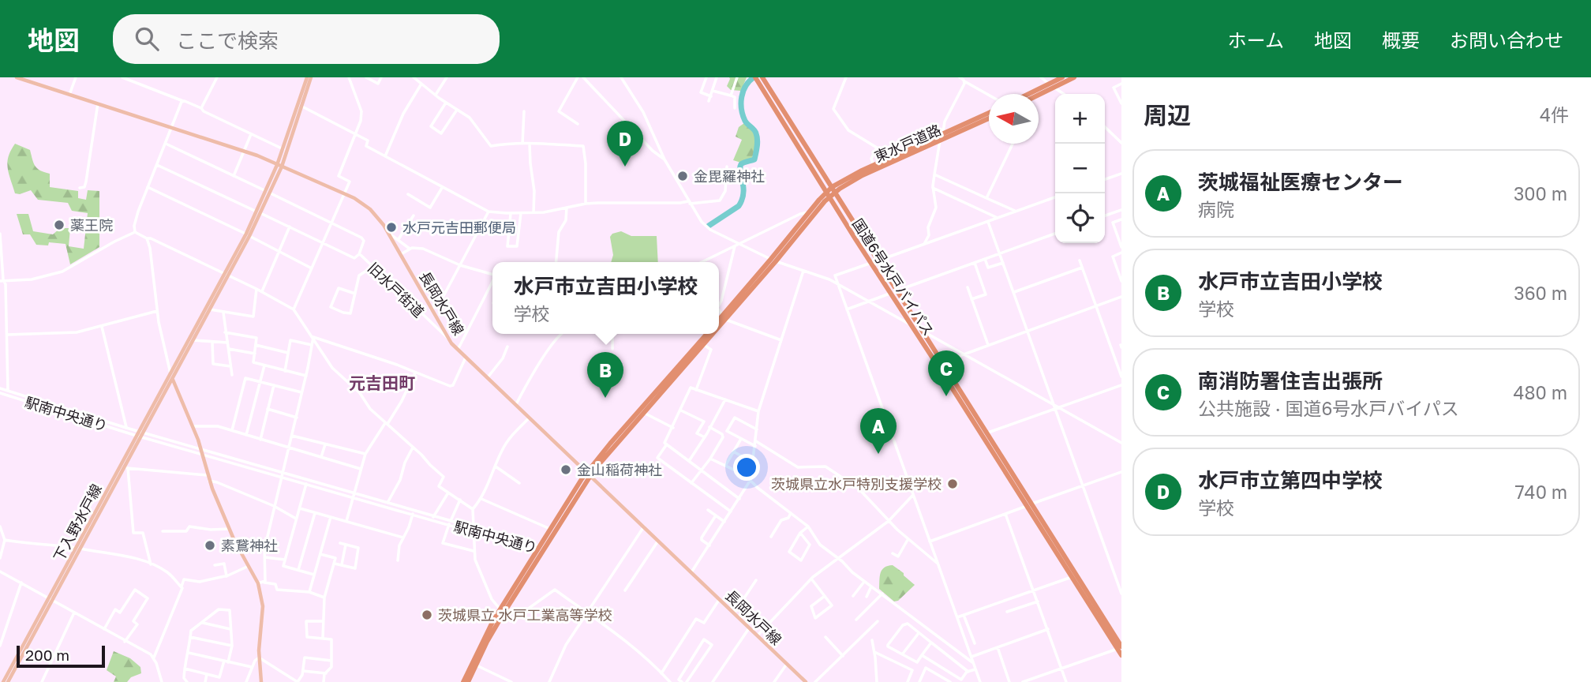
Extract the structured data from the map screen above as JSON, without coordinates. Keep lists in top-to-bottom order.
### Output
{
  "streets": {
    "highway": ["東水戸道路", "国道6号水戸バイパス"],
    "main road": ["長岡水戸線", "下入野水戸線"],
    "street": ["旧水戸街道", "駅南中央通り"]
  },
  "crossings": [
    ["東水戸道路", "国道6号水戸バイパス"],
    ["旧水戸街道", "長岡水戸線"],
    ["旧水戸街道", "下入野水戸線"],
    ["長岡水戸線", "下入野水戸線"],
    ["駅南中央通り", "下入野水戸線"]
  ],
  "districts": ["元吉田町"],
  "places": [
    "金毘羅神社",
    "薬王院",
    "水戸元吉田郵便局",
    "金山稲荷神社",
    "茨城県立水戸特別支援学校",
    "素鵞神社",
    "茨城県立 水戸工業高等学校"
  ],
  "scale_bar": "200 m",
  "north": "left",
  "page": {
    "header": "地図",
    "search": "ここで検索",
    "nav": [
      "ホーム",
      "地図",
      "概要",
      "お問い合わせ"
    ],
    "heading": ["周辺", "4件"],
    "map_buttons": ["+", "−"],
    "pins": [
      "D",
      "C",
      "B",
      "A"
    ],
    "list": [
      {
        "mark": "A",
        "name": "茨城福祉医療センター",
        "note": "病院",
        "value": "300 m"
      },
      {
        "mark": "B",
        "name": "水戸市立吉田小学校",
        "note": "学校",
        "value": "360 m"
      },
      {
        "mark": "C",
        "name": "南消防署住吉出張所",
        "note": "公共施設 · 国道6号水戸バイパス",
        "value": "480 m"
      },
      {
        "mark": "D",
        "name": "水戸市立第四中学校",
        "note": "学校",
        "value": "740 m"
      }
    ],
    "popup": ["水戸市立吉田小学校", "学校"],
    "scale": "200 m"
  }
}
